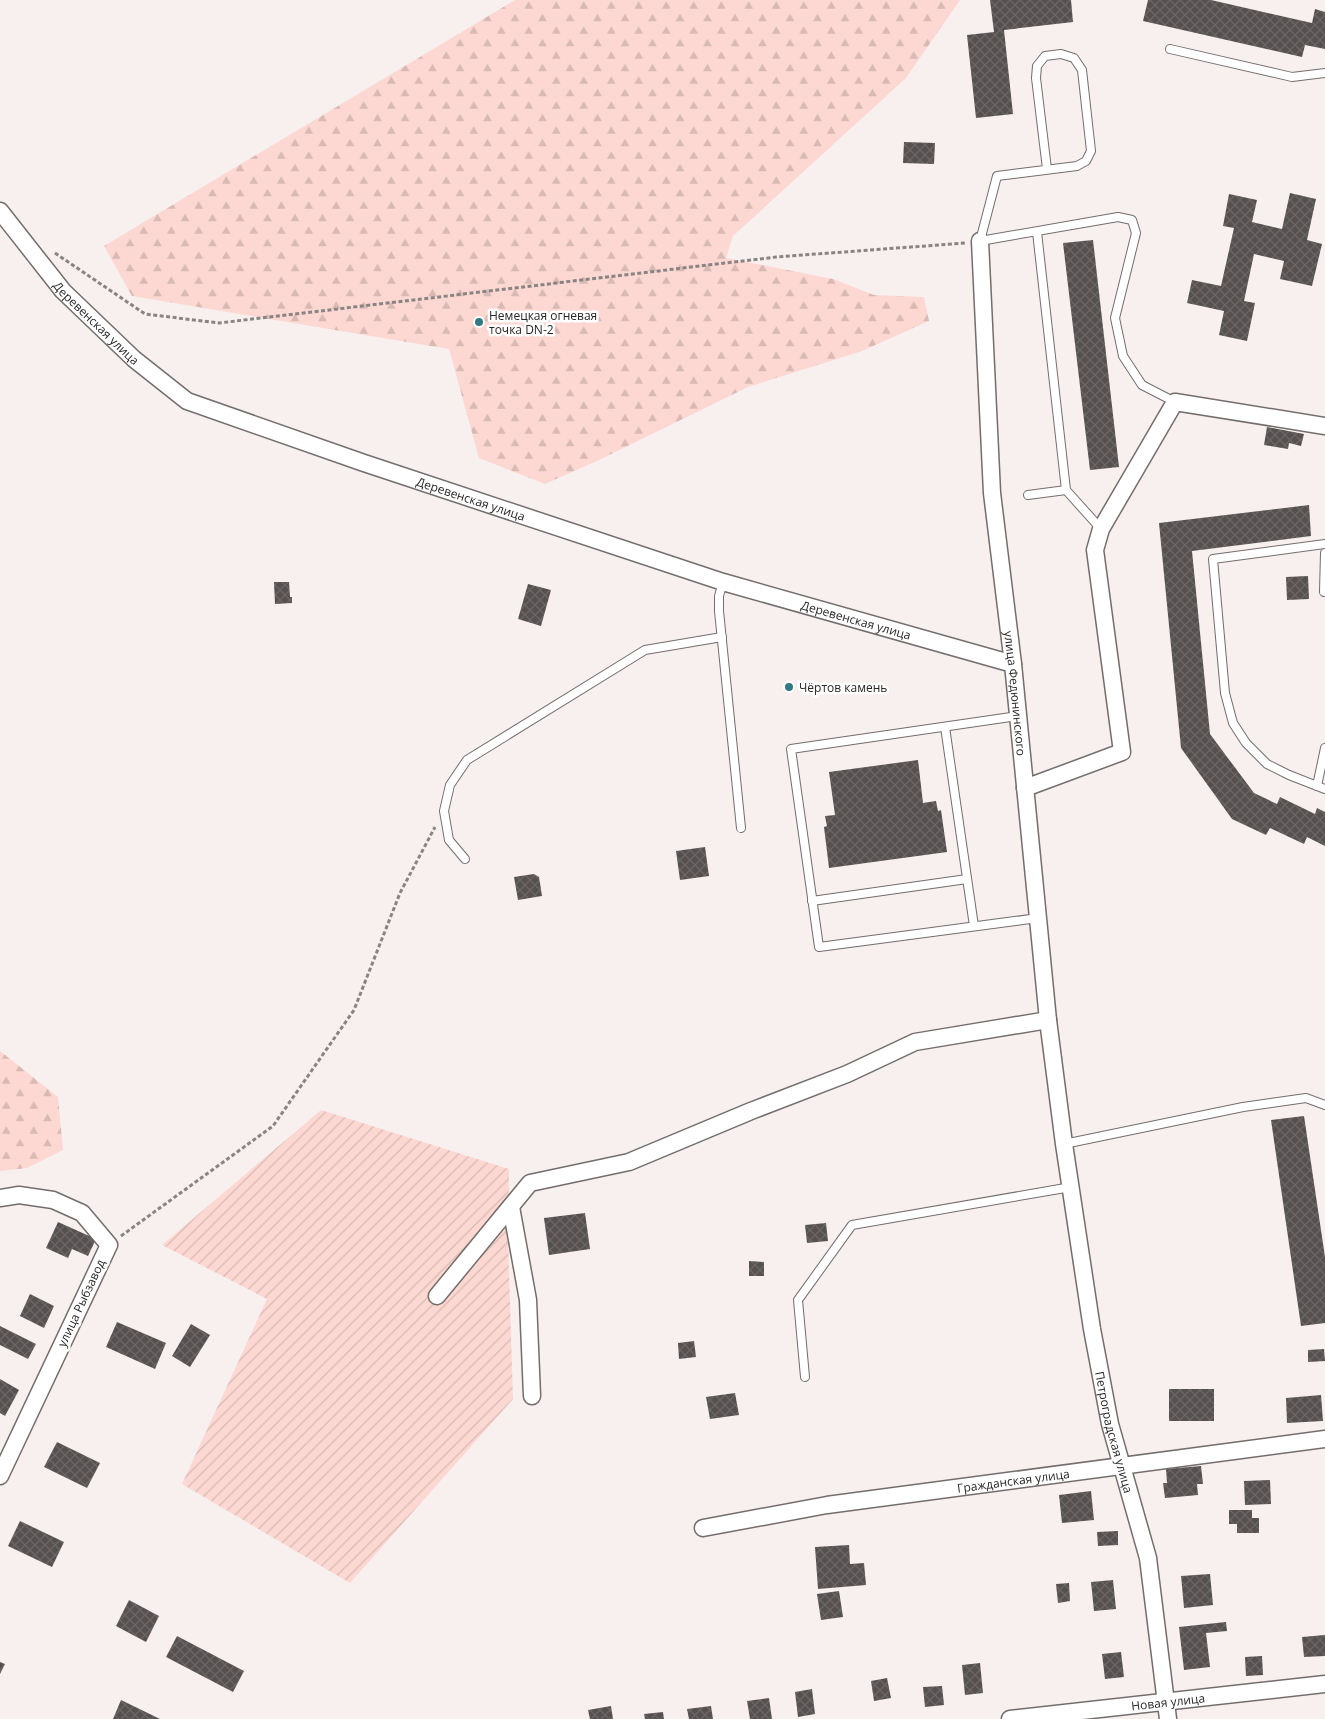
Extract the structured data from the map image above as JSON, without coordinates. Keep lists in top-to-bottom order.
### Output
{
  "streets": {
    "street": [
      "Деревенская улица",
      "улица Федюнинского",
      "улица Рыбзавод",
      "Петроградская улица",
      "Гражданская улица",
      "Новая улица"
    ]
  },
  "crossings": [
    ["Деревенская улица", "улица Федюнинского"],
    ["улица Федюнинского", "Петроградская улица"],
    ["Петроградская улица", "Гражданская улица"],
    ["Петроградская улица", "Новая улица"]
  ],
  "places": ["Немецкая огневая точка DN-2", "Чёртов камень"]
}
